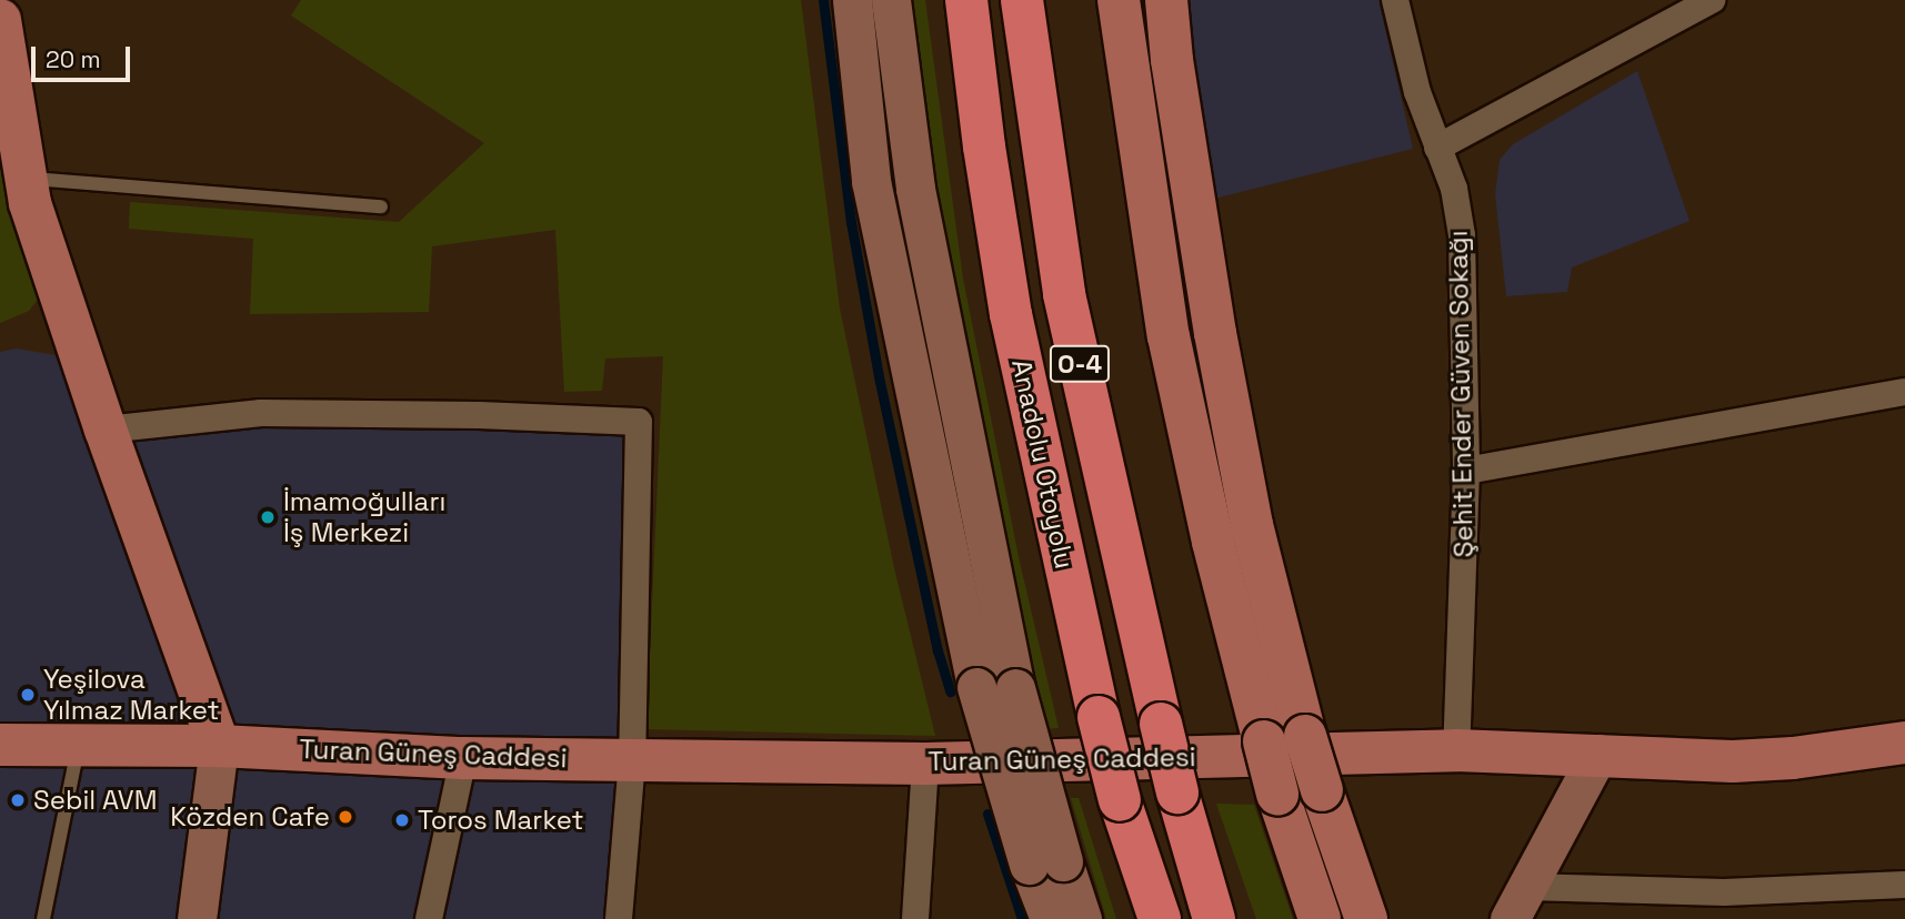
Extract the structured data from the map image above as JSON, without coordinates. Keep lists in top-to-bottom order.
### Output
{
  "streets": {
    "highway": ["O-4", "Anadolu Otoyolu"],
    "main road": ["Turan Güneş Caddesi"],
    "street": ["Şehit Ender Güven Sokağı"]
  },
  "crossings": [
    ["Şehit Ender Güven Sokağı", "Turan Güneş Caddesi"]
  ],
  "places": [
    "İmamoğulları İş Merkezi",
    "Yeşilova Yılmaz Market",
    "Sebil AVM",
    "Közden Cafe",
    "Toros Market"
  ],
  "scale_bar": "20 m"
}
